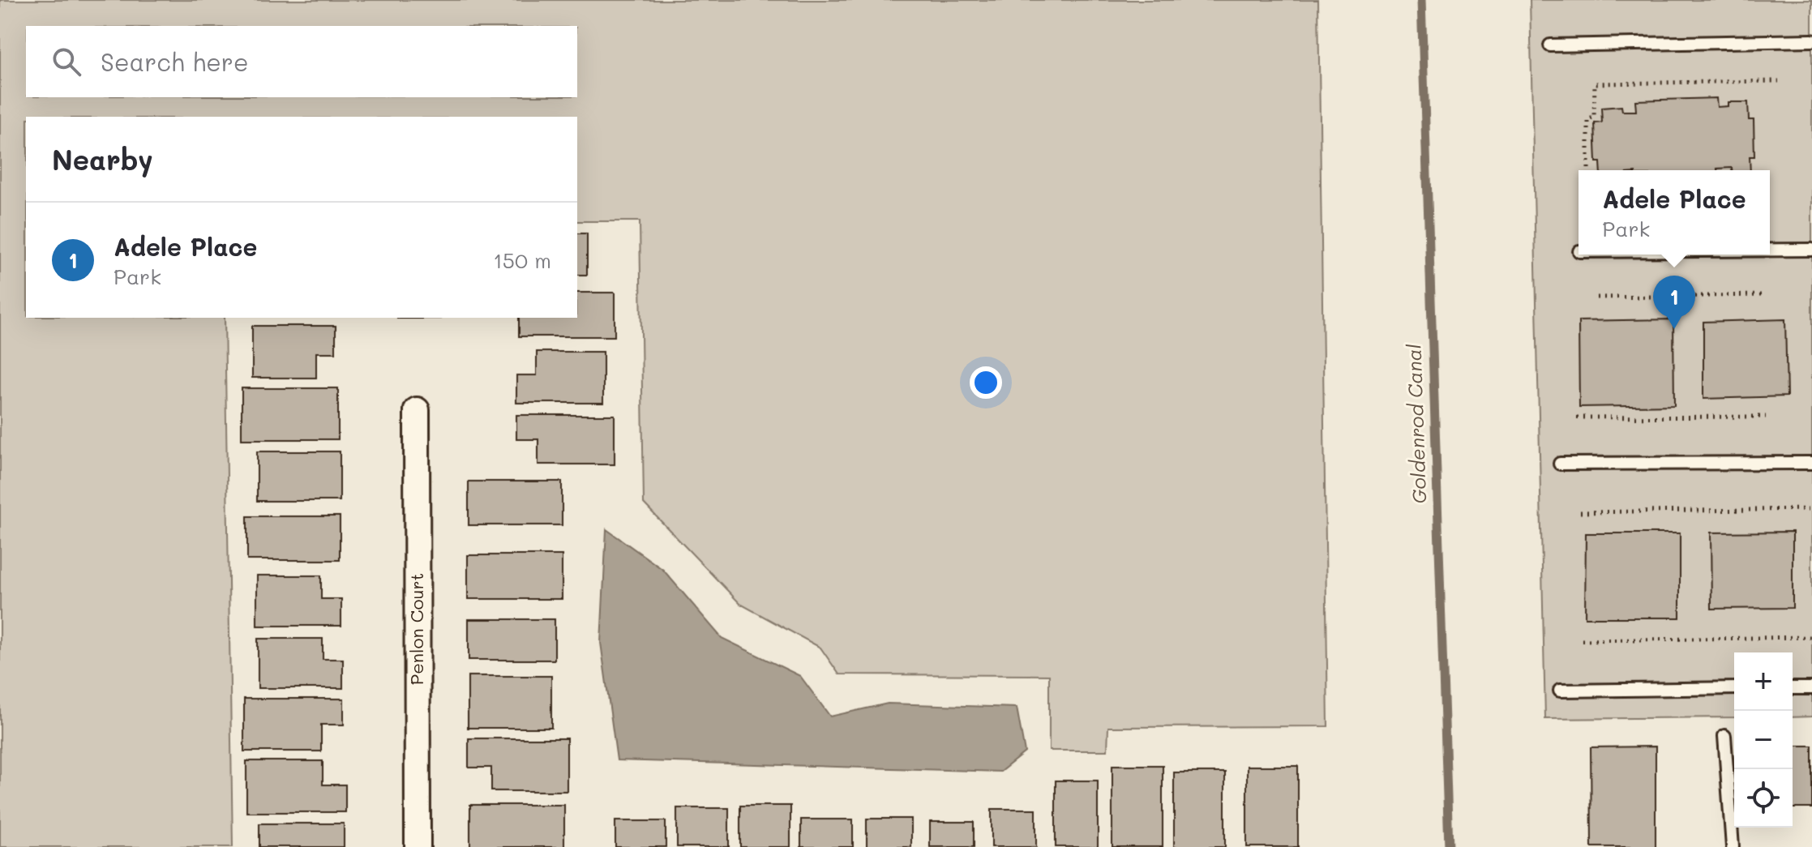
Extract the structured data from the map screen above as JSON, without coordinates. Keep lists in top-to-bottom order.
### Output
{
  "streets": {
    "street": ["Penlon Court"]
  },
  "water": ["Goldenrod Canal"],
  "page": {
    "search": "Search here",
    "heading": "Nearby",
    "popup": ["Adele Place", "Park"],
    "list": [
      {
        "mark": "1",
        "name": "Adele Place",
        "note": "Park",
        "value": "150 m"
      }
    ],
    "pins": "1",
    "map_buttons": ["+", "−"]
  }
}
